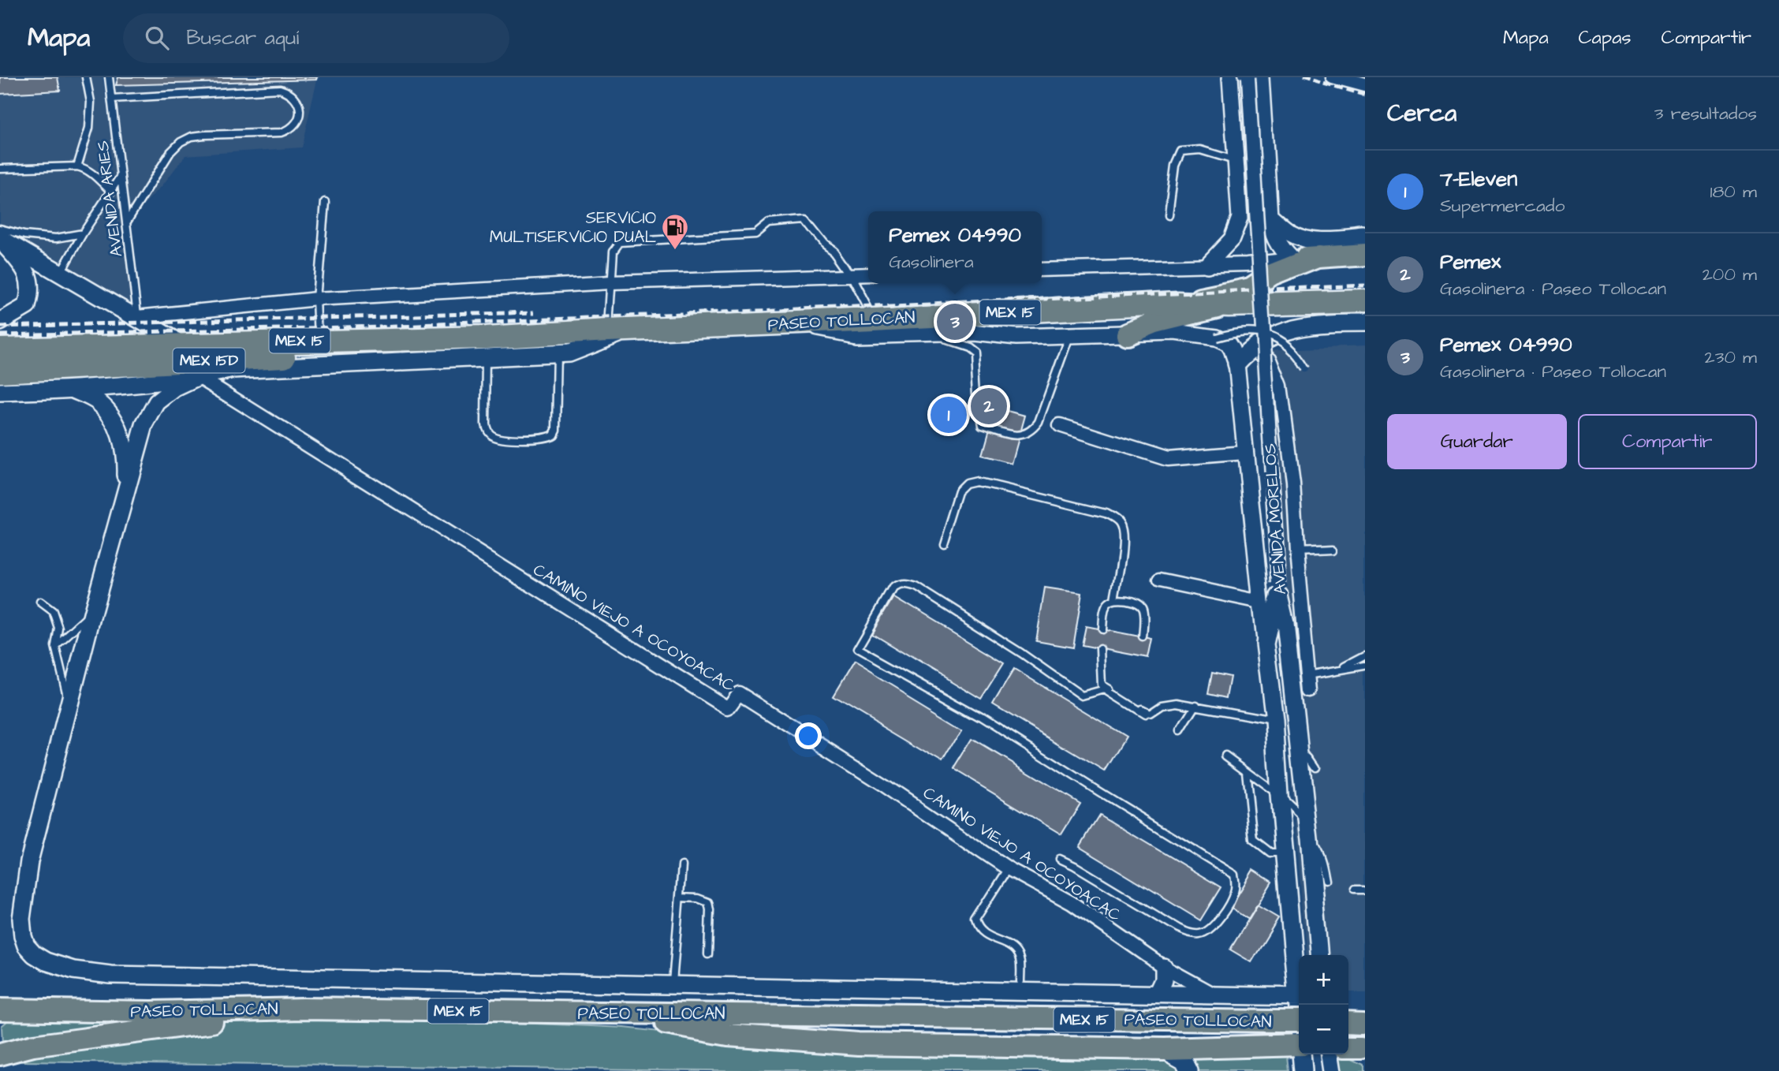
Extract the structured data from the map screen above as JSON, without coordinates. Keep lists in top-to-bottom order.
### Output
{
  "streets": {
    "highway": ["MEX 15", "PASEO TOLLOCAN", "MEX 15D"],
    "main road": ["AVENIDA MORELOS"],
    "street": ["CAMINO VIEJO A OCOYOACAC"],
    "lane": ["AVENIDA ARIES"]
  },
  "crossings": [
    ["MEX 15", "PASEO TOLLOCAN"],
    ["MEX 15", "MEX 15D"],
    ["PASEO TOLLOCAN", "MEX 15D"]
  ],
  "places": {
    "fuel station": ["SERVICIO MULTISERVICIO DUAL"]
  },
  "page": {
    "header": "Mapa",
    "search": "Buscar aquí",
    "nav": ["Mapa", "Capas", "Compartir"],
    "heading": ["Cerca", "3 resultados"],
    "list": [
      {
        "mark": "1",
        "name": "7-Eleven",
        "note": "Supermercado",
        "value": "180 m"
      },
      {
        "mark": "2",
        "name": "Pemex",
        "note": "Gasolinera · Paseo Tollocan",
        "value": "200 m"
      },
      {
        "mark": "3",
        "name": "Pemex 04990",
        "note": "Gasolinera · Paseo Tollocan",
        "value": "230 m"
      }
    ],
    "popup": ["Pemex 04990", "Gasolinera"],
    "pins": ["3", "2", "1"],
    "buttons": ["Guardar", "Compartir"],
    "map_buttons": ["+", "−"]
  }
}
